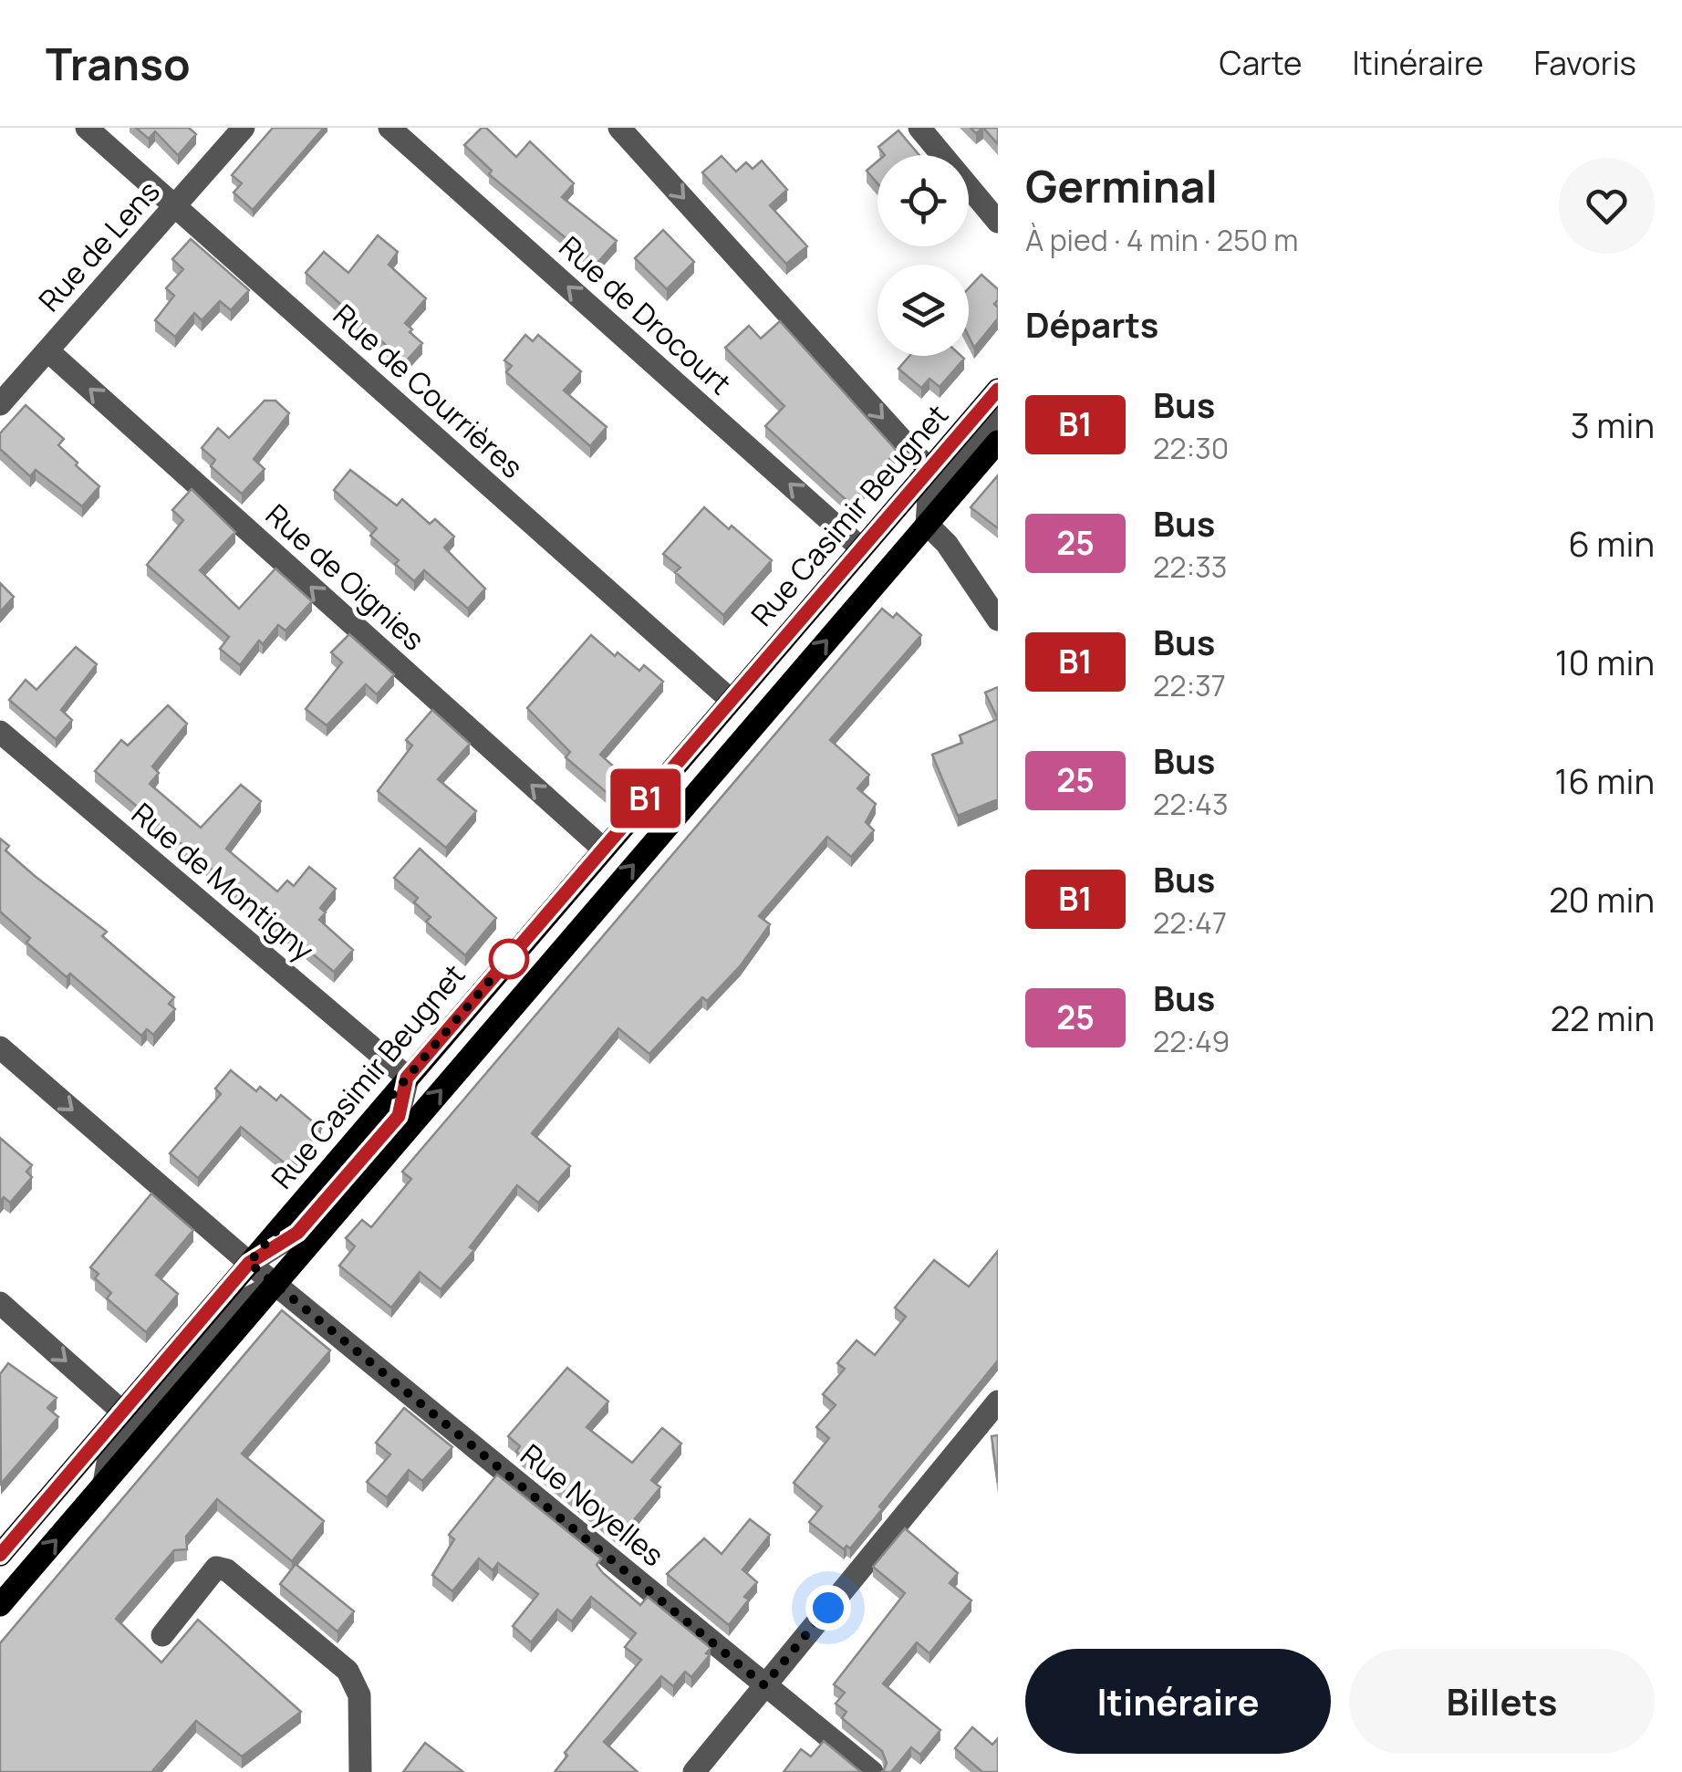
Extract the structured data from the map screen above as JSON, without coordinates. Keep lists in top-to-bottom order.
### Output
{
  "streets": {
    "main road": ["Rue Casimir Beugnet"],
    "street": [
      "Rue de Lens",
      "Rue de Drocourt",
      "Rue de Courrières",
      "Rue de Oignies",
      "Rue de Montigny",
      "Rue Noyelles"
    ]
  },
  "crossings": [
    ["Rue de Lens", "Rue de Courrières"],
    ["Rue de Lens", "Rue de Oignies"],
    ["Rue de Drocourt", "Rue Casimir Beugnet"],
    ["Rue de Courrières", "Rue Casimir Beugnet"],
    ["Rue Casimir Beugnet", "Rue de Oignies"],
    ["Rue Casimir Beugnet", "Rue de Montigny"],
    ["Rue Casimir Beugnet", "Rue Noyelles"]
  ],
  "one_way": ["Rue de Oignies"],
  "lines": ["bus line B1"],
  "page": {
    "header": "Transo",
    "nav": ["Carte", "Itinéraire", "Favoris"],
    "on_map": "B1",
    "heading": [
      ["Germinal", "À pied · 4 min · 250 m"],
      "Départs"
    ],
    "list": [
      {
        "mark": "B1",
        "name": "Bus",
        "note": "22:30",
        "value": "3 min"
      },
      {
        "mark": "25",
        "name": "Bus",
        "note": "22:33",
        "value": "6 min"
      },
      {
        "mark": "B1",
        "name": "Bus",
        "note": "22:37",
        "value": "10 min"
      },
      {
        "mark": "25",
        "name": "Bus",
        "note": "22:43",
        "value": "16 min"
      },
      {
        "mark": "B1",
        "name": "Bus",
        "note": "22:47",
        "value": "20 min"
      },
      {
        "mark": "25",
        "name": "Bus",
        "note": "22:49",
        "value": "22 min"
      }
    ],
    "buttons": ["Itinéraire", "Billets"]
  }
}
